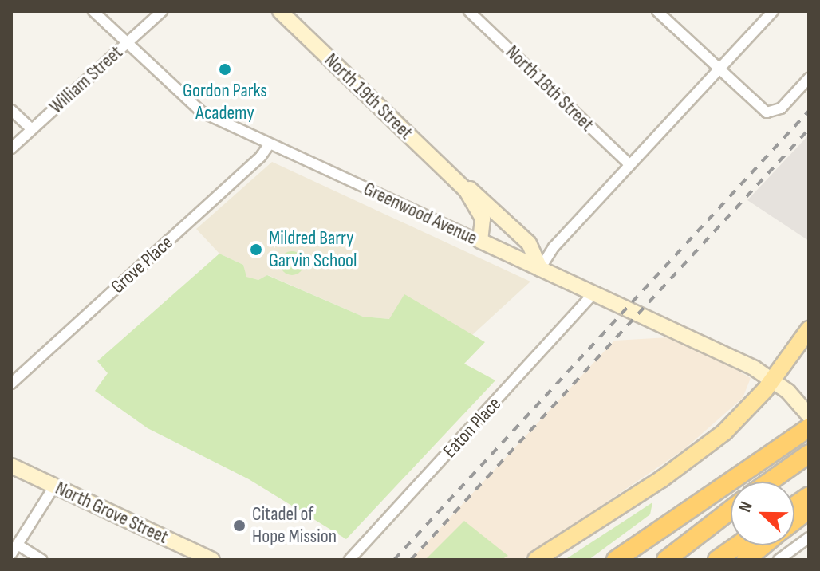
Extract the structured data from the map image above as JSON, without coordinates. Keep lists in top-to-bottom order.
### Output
{
  "streets": {
    "street": [
      "William Street",
      "North 18th Street",
      "North 19th Street",
      "Greenwood Avenue",
      "Grove Place",
      "Eaton Place",
      "North Grove Street"
    ]
  },
  "crossings": [
    ["William Street", "Greenwood Avenue"],
    ["North 19th Street", "Greenwood Avenue"],
    ["Greenwood Avenue", "Grove Place"],
    ["Greenwood Avenue", "Eaton Place"]
  ],
  "places": ["Gordon Parks Academy", "Mildred Barry Garvin School", "Citadel of Hope Mission"],
  "north": "left"
}
